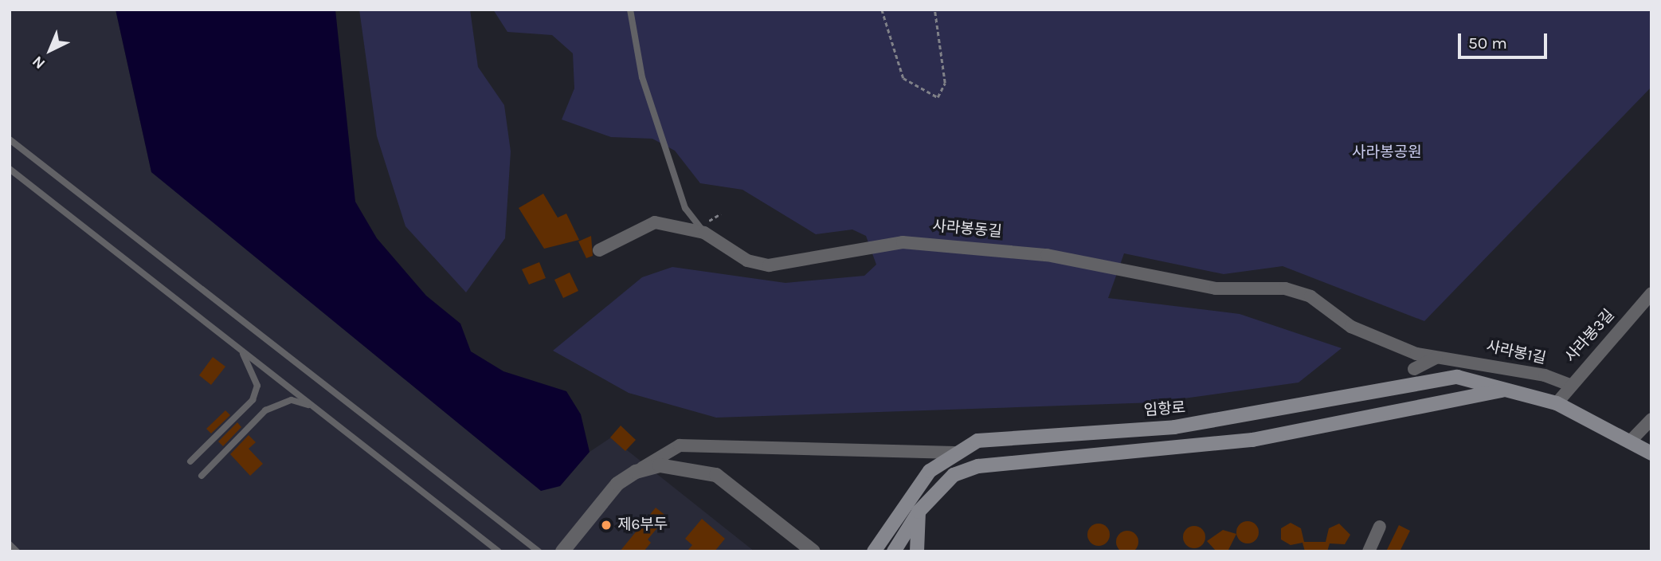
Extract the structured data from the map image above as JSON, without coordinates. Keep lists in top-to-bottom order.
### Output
{
  "streets": {
    "main road": ["임항로"],
    "street": ["사라봉동길", "사라봉3길", "사라봉1길"]
  },
  "crossings": [
    ["사라봉동길", "사라봉1길"],
    ["사라봉3길", "사라봉1길"],
    ["사라봉3길", "임항로"]
  ],
  "parks": ["사라봉공원"],
  "places": ["제6부두"],
  "scale_bar": "50 m",
  "north": "bottom left"
}
